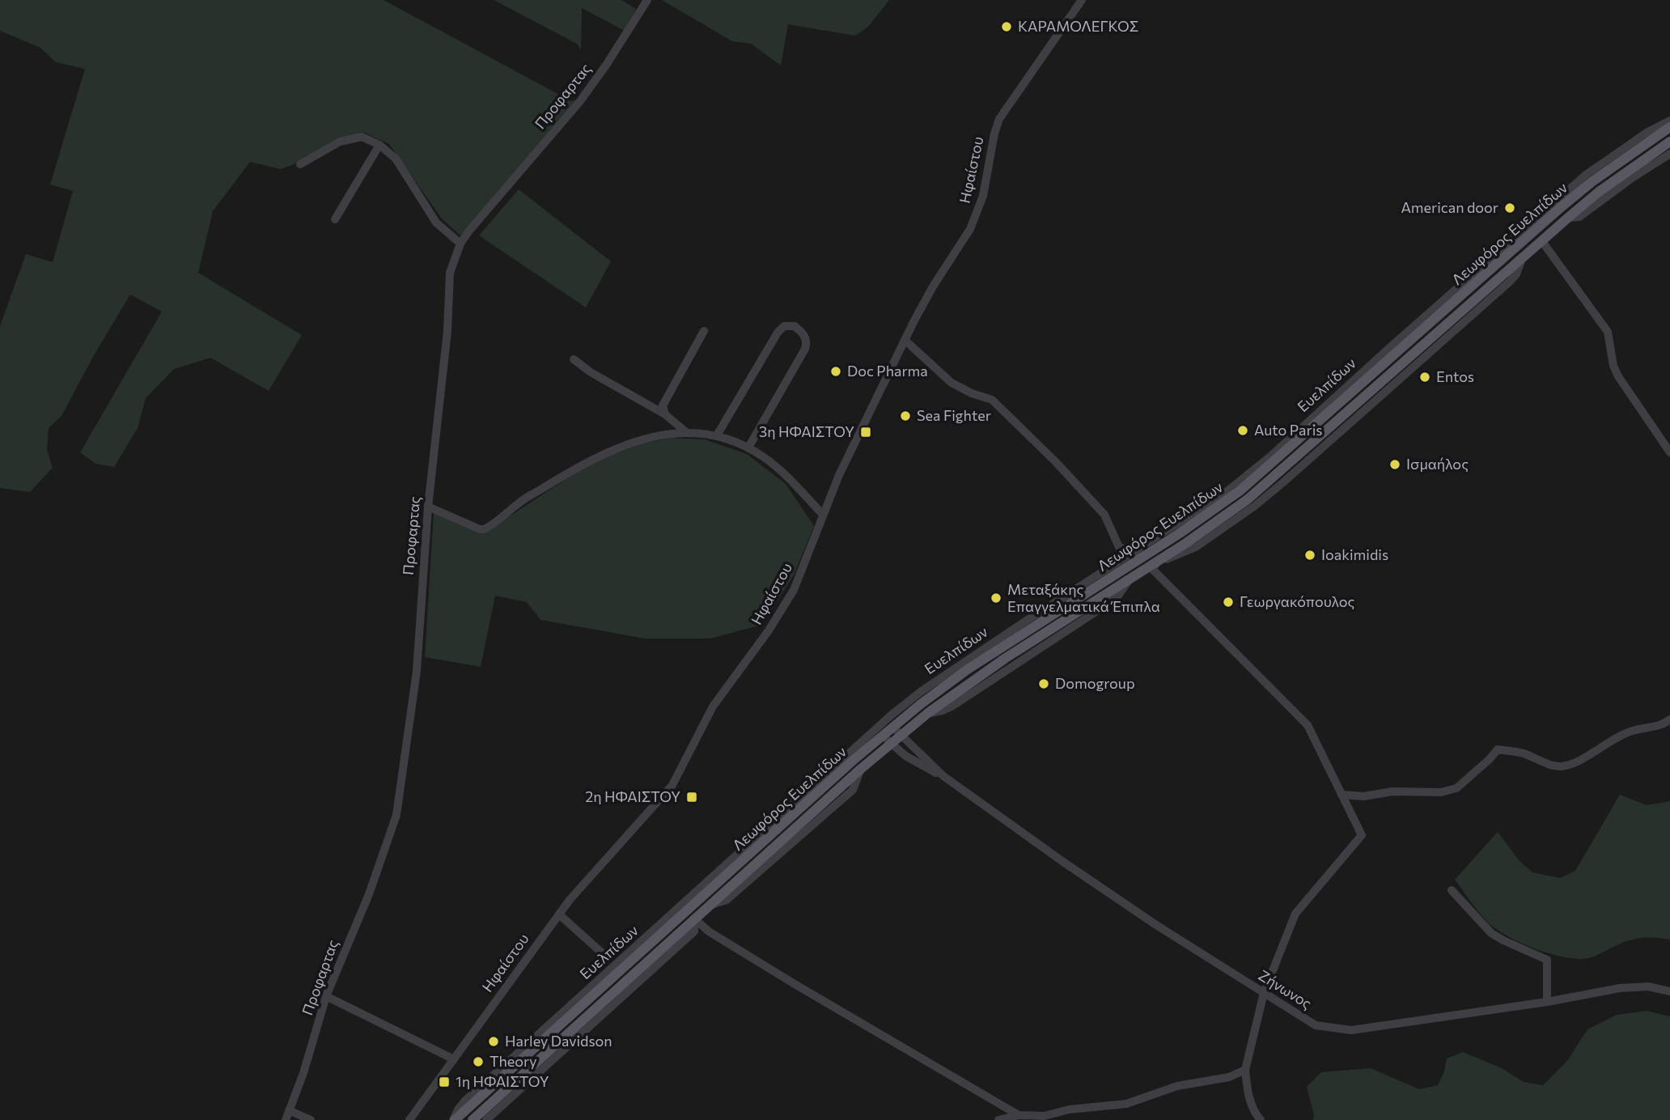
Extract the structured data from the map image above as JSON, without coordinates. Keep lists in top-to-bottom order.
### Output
{
  "streets": {
    "main road": ["Λεωφόρος Ευελπίδων"],
    "street": [
      "Προφαρτας",
      "Ηφαίστου",
      "Ευελπίδων",
      "Ζήνωνος"
    ]
  },
  "crossings": [
    ["Λεωφόρος Ευελπίδων", "Ευελπίδων"]
  ],
  "places": {
    "other": [
      "ΚΑΡΑΜΟΛΕΓΚΟΣ",
      "American door",
      "Doc Pharma",
      "Entos",
      "Sea Fighter",
      "Auto Paris",
      "Ισμαήλος",
      "Ioakimidis",
      "Μεταξάκης Επαγγελματικά Έπιπλα",
      "Γεωργακόπουλος",
      "Domogroup",
      "Harley Davidson",
      "Theory"
    ],
    "transit": ["3η ΗΦΑΙΣΤΟΥ", "2η ΗΦΑΙΣΤΟΥ", "1η ΗΦΑΙΣΤΟΥ"]
  }
}
